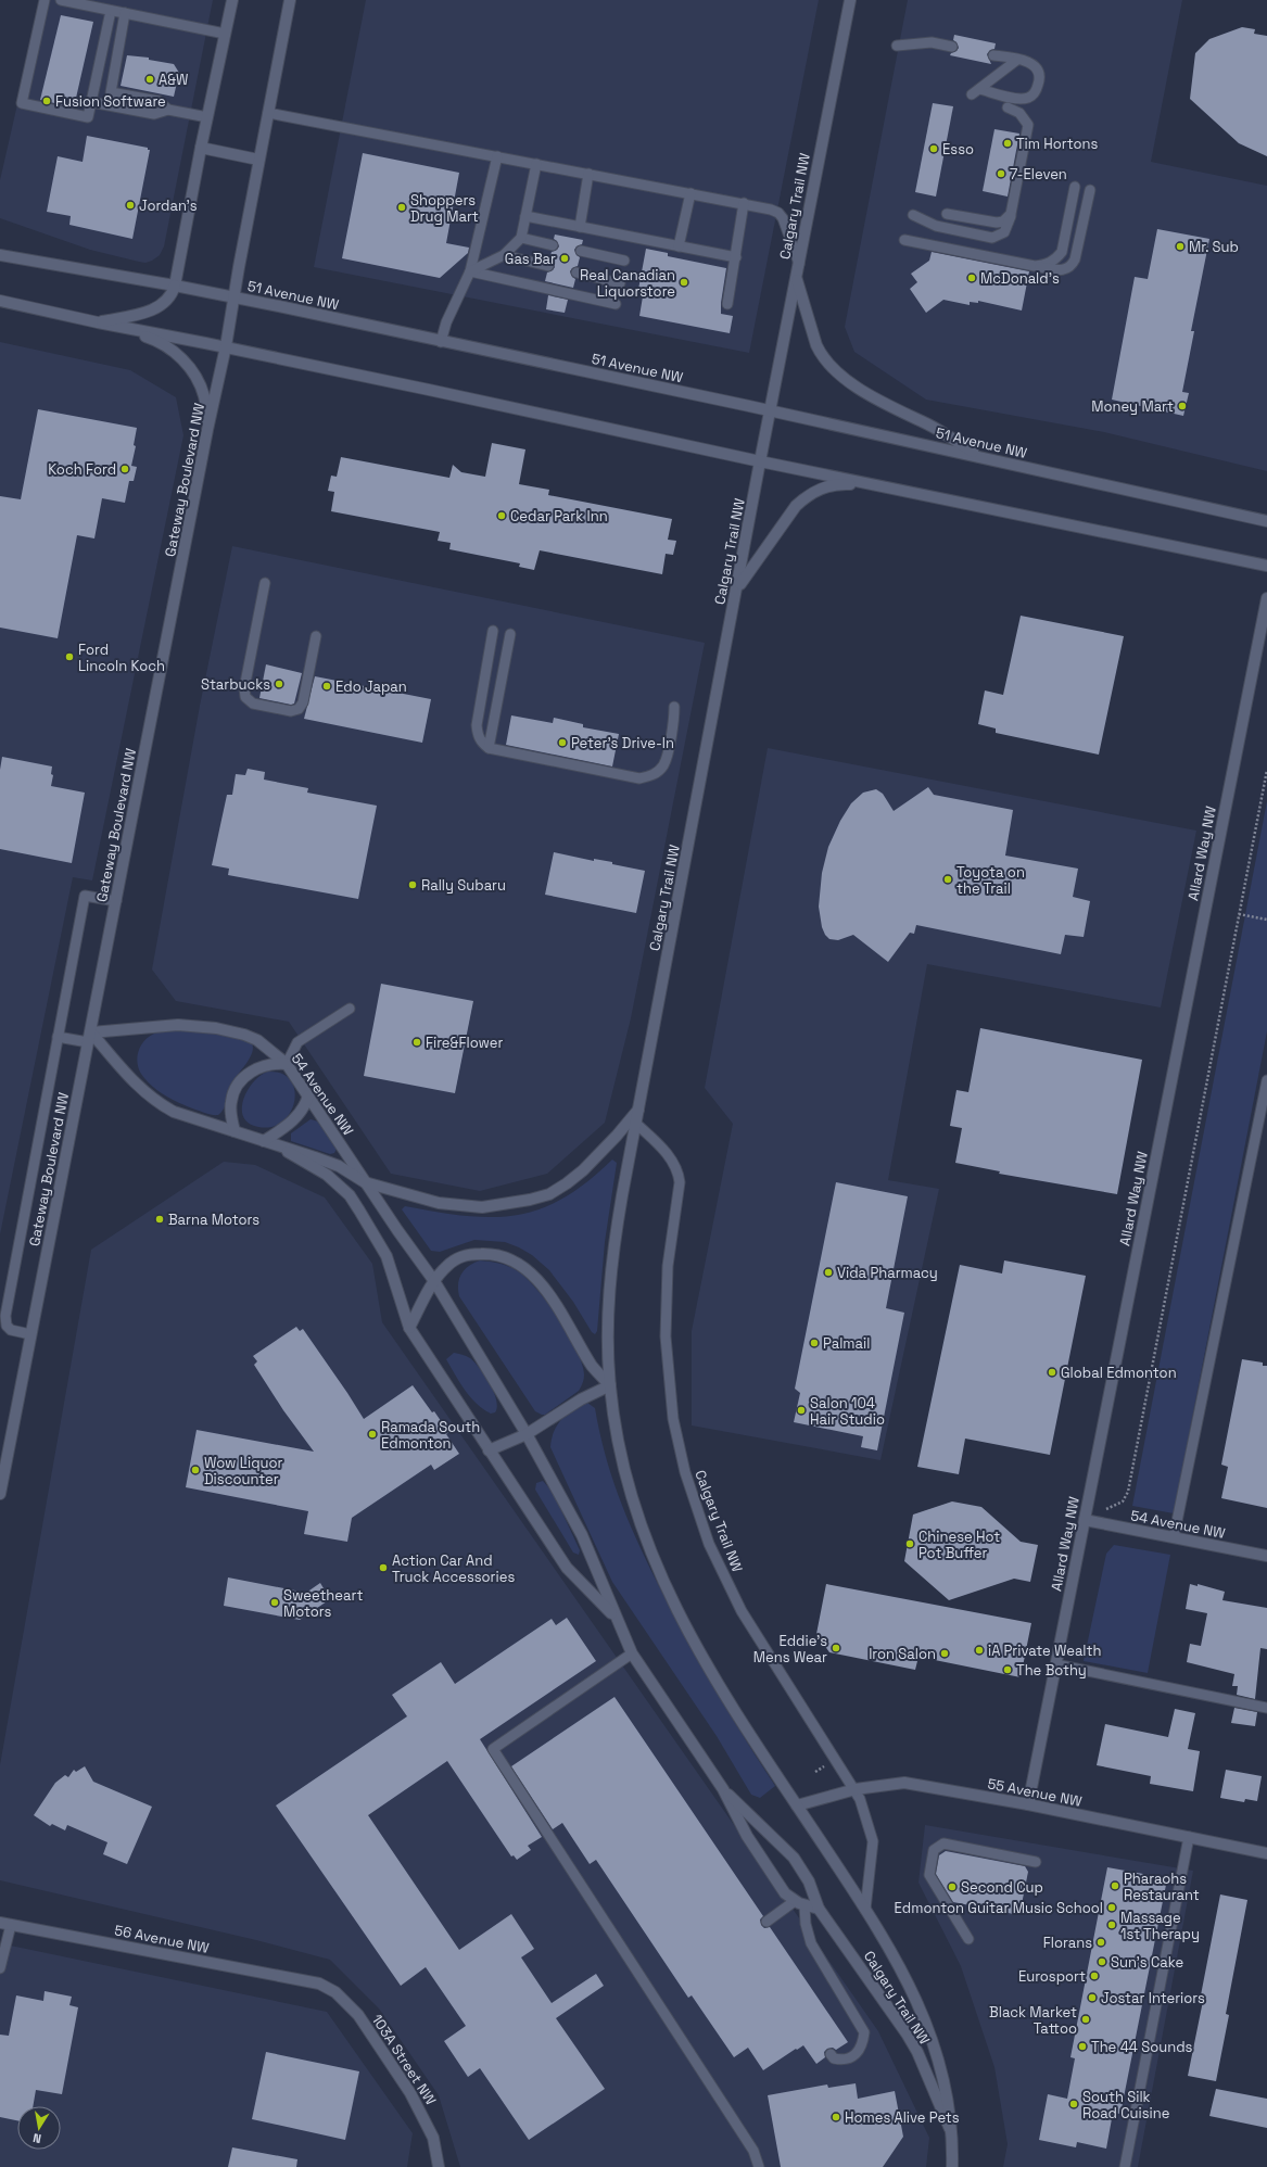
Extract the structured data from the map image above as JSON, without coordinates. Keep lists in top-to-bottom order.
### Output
{
  "streets": {
    "main road": [
      "Calgary Trail NW",
      "51 Avenue NW",
      "Gateway Boulevard NW",
      "Allard Way NW",
      "54 Avenue NW",
      "55 Avenue NW",
      "56 Avenue NW",
      "103A Street NW"
    ]
  },
  "crossings": [
    ["Calgary Trail NW", "51 Avenue NW"],
    ["Calgary Trail NW", "Gateway Boulevard NW"],
    ["Calgary Trail NW", "54 Avenue NW"],
    ["Calgary Trail NW", "55 Avenue NW"],
    ["51 Avenue NW", "Gateway Boulevard NW"],
    ["Gateway Boulevard NW", "54 Avenue NW"],
    ["Allard Way NW", "54 Avenue NW"],
    ["Allard Way NW", "55 Avenue NW"],
    ["56 Avenue NW", "103A Street NW"]
  ],
  "places": [
    "A&W",
    "Fusion Software",
    "Tim Hortons",
    "Esso",
    "7-Eleven",
    "Jordan's",
    "Shoppers Drug Mart",
    "Mr. Sub",
    "Gas Bar",
    "McDonald's",
    "Real Canadian Liquorstore",
    "Money Mart",
    "Koch Ford",
    "Cedar Park Inn",
    "Ford Lincoln Koch",
    "Starbucks",
    "Edo Japan",
    "Peter's Drive-In",
    "Toyota on the Trail",
    "Rally Subaru",
    "Fire&Flower",
    "Barna Motors",
    "Vida Pharmacy",
    "Palmail",
    "Global Edmonton",
    "Salon 104 Hair Studio",
    "Ramada South Edmonton",
    "Wow Liquor Discounter",
    "Chinese Hot Pot Buffer",
    "Action Car And Truck Accessories",
    "Sweetheart Motors",
    "Eddie's Mens Wear",
    "iA Private Wealth",
    "Iron Salon",
    "The Bothy",
    "Pharaohs Restaurant",
    "Second Cup",
    "Edmonton Guitar Music School",
    "Massage 1st Therapy",
    "Florans",
    "Sun's Cake",
    "Eurosport",
    "Jostar Interiors",
    "Black Market Tattoo",
    "The 44 Sounds",
    "South Silk Road Cuisine",
    "Homes Alive Pets"
  ],
  "north": "bottom"
}
